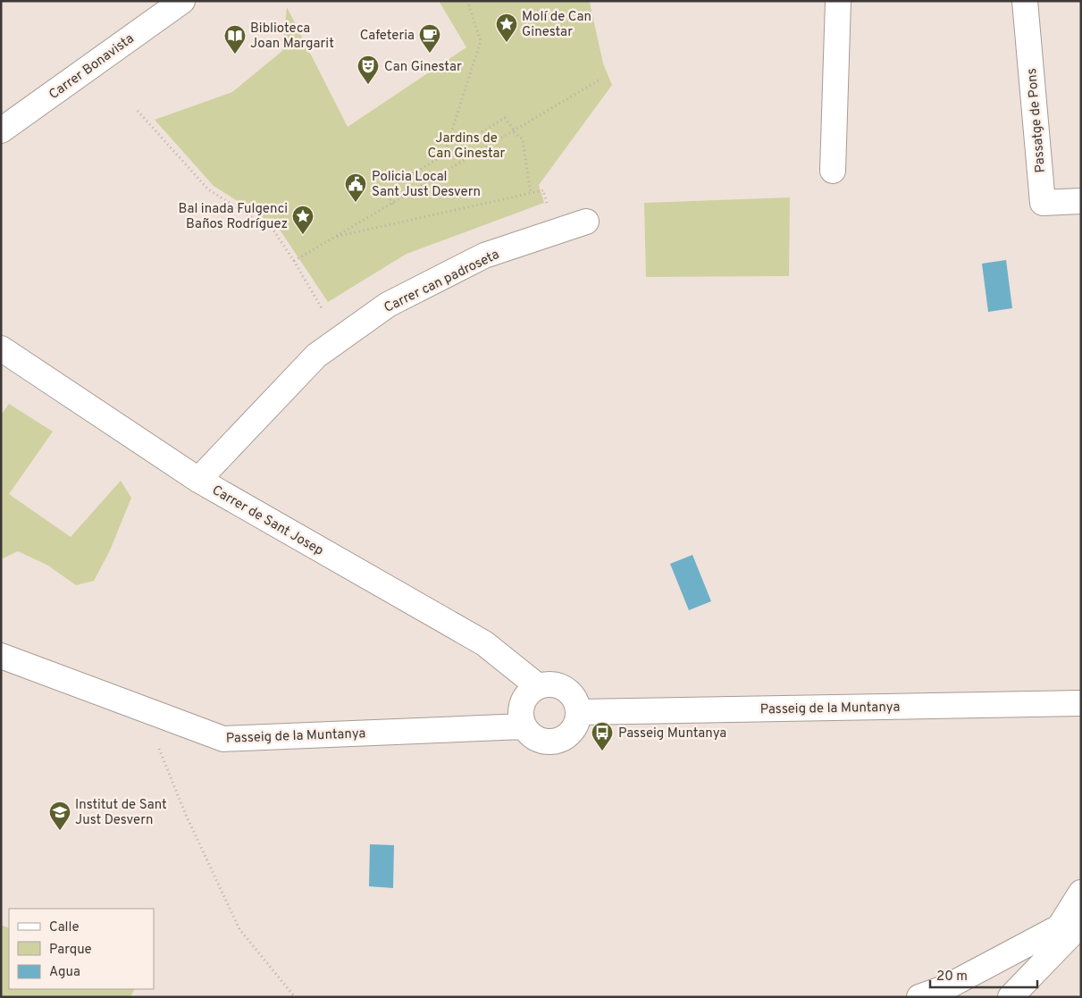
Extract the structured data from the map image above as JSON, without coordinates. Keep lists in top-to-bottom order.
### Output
{
  "streets": {
    "street": [
      "Carrer Bonavista",
      "Passatge de Pons",
      "Carrer can padroseta",
      "Carrer de Sant Josep",
      "Passeig de la Muntanya"
    ]
  },
  "crossings": [
    ["Carrer can padroseta", "Carrer de Sant Josep"],
    ["Carrer de Sant Josep", "Passeig de la Muntanya"]
  ],
  "parks": ["Jardins de Can Ginestar"],
  "places": {
    "place": ["Molí de Can Ginestar", "Bal inada Fulgenci Baños Rodríguez"],
    "cafe": ["Cafeteria"],
    "library": ["Biblioteca Joan Margarit"],
    "theatre": ["Can Ginestar"],
    "public building": ["Policia Local Sant Just Desvern"],
    "bus stop": ["Passeig Muntanya"],
    "school or university": ["Institut de Sant Just Desvern"]
  },
  "legend": ["Calle", "Parque", "Agua"],
  "scale_bar": "20 m"
}
